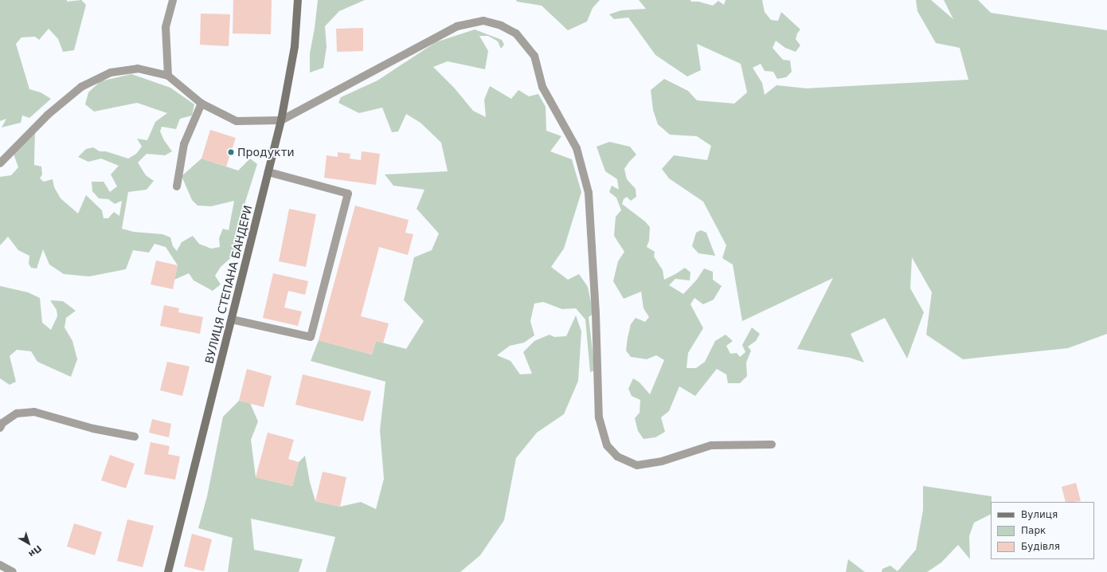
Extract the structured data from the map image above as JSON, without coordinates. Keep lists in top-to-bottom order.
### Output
{
  "streets": {
    "main road": ["ВУЛИЦЯ СТЕПАНА БАНДЕРИ"]
  },
  "places": ["Продукти"],
  "legend": ["Вулиця", "Парк", "Будівля"],
  "north": "bottom right"
}
